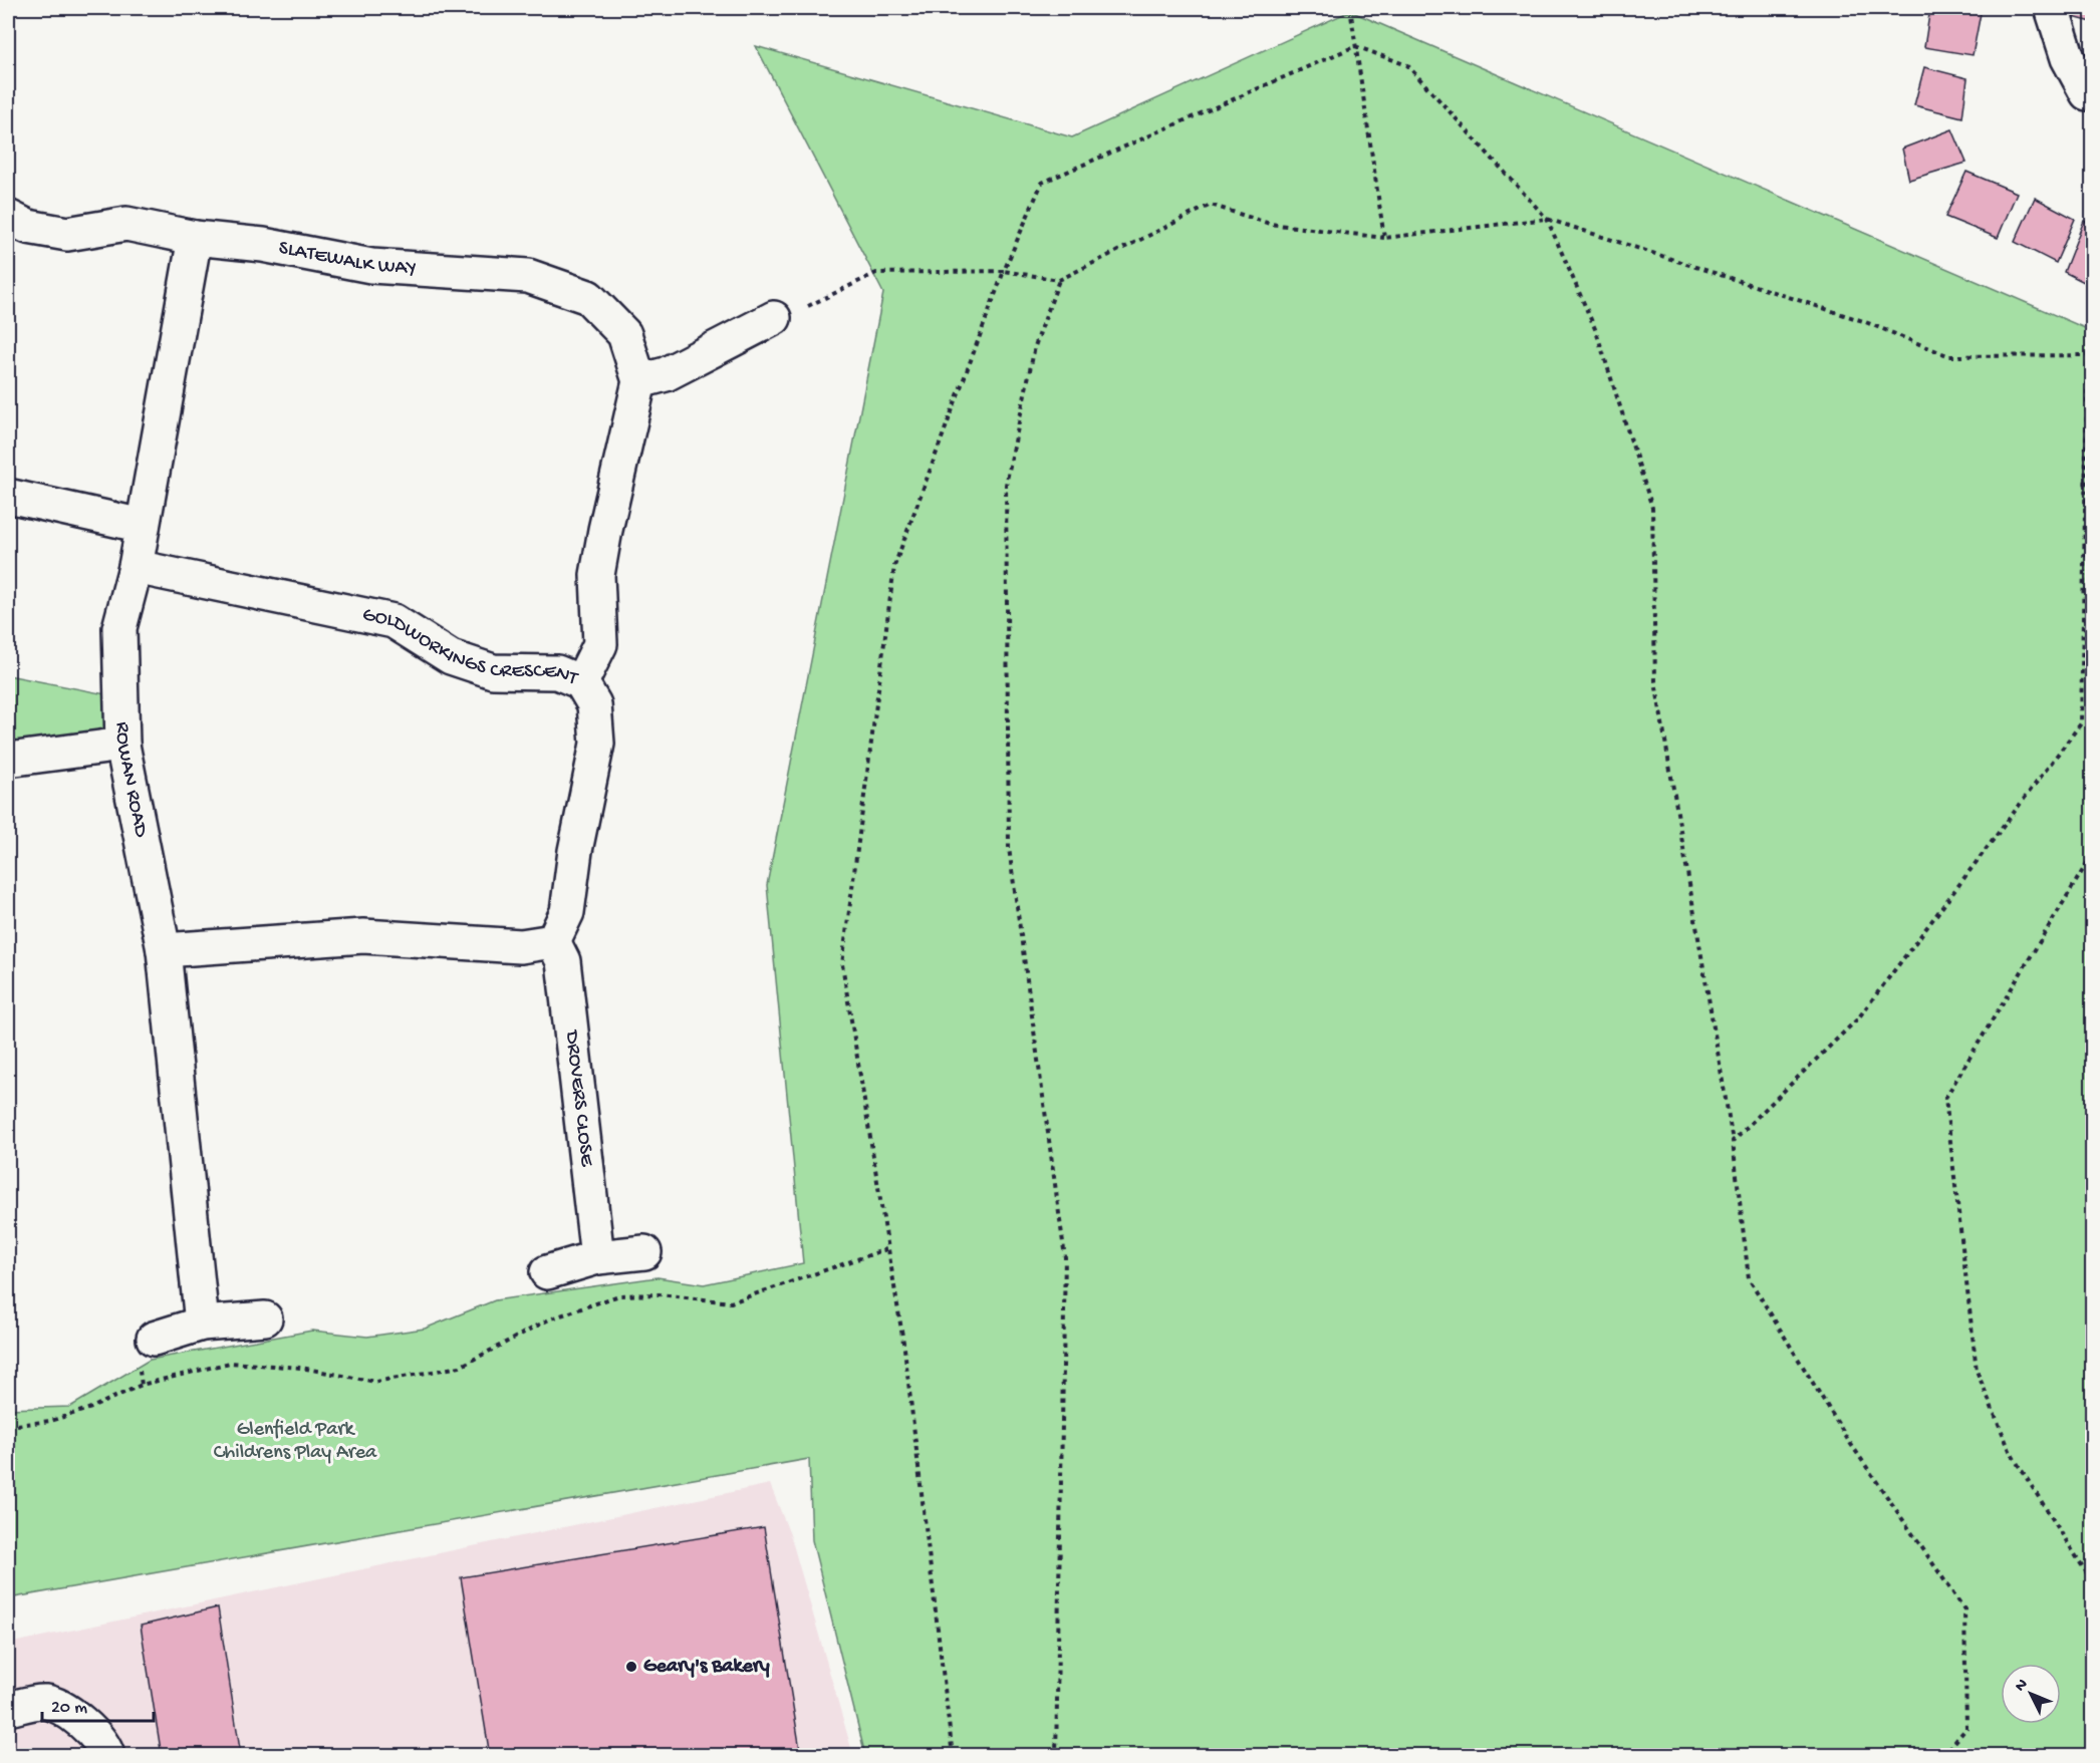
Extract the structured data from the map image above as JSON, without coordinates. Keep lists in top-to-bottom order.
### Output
{
  "streets": {
    "street": [
      "SLATEWALK WAY",
      "GOLDWORKINGS CRESCENT",
      "ROWAN ROAD",
      "DROVERS CLOSE"
    ]
  },
  "crossings": [
    ["SLATEWALK WAY", "ROWAN ROAD"],
    ["GOLDWORKINGS CRESCENT", "ROWAN ROAD"],
    ["GOLDWORKINGS CRESCENT", "DROVERS CLOSE"]
  ],
  "parks": ["Glenfield Park Childrens Play Area"],
  "places": ["Geary's Bakery"],
  "scale_bar": "20 m",
  "north": "top left"
}
